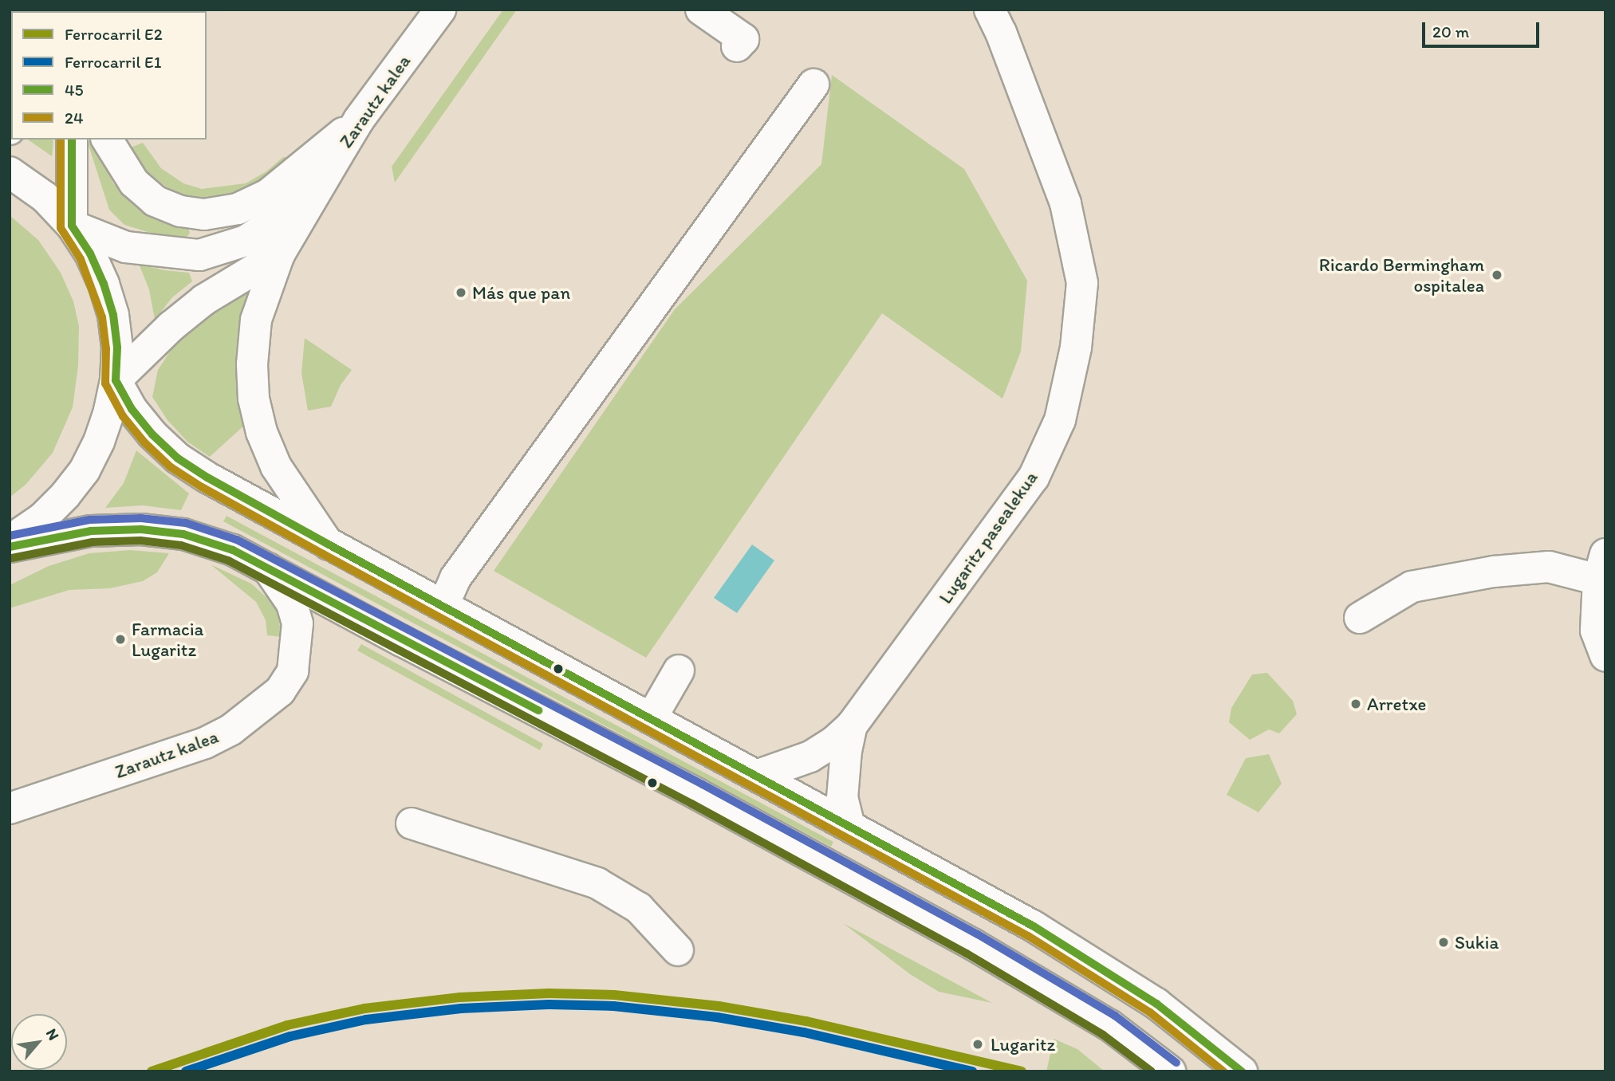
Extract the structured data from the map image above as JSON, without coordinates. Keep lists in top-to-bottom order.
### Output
{
  "streets": {
    "main road": ["Zarautz kalea", "Lugaritz pasealekua"]
  },
  "places": [
    "Ricardo Bermingham ospitalea",
    "Más que pan",
    "Farmacia Lugaritz",
    "Arretxe",
    "Sukia",
    "Lugaritz"
  ],
  "lines": [
    "transit line 45",
    "transit line 24",
    "rail line E2",
    "rail line E1"
  ],
  "legend": [
    "Ferrocarril E2",
    "Ferrocarril E1",
    "45",
    "24"
  ],
  "scale_bar": "20 m",
  "north": "top right"
}
